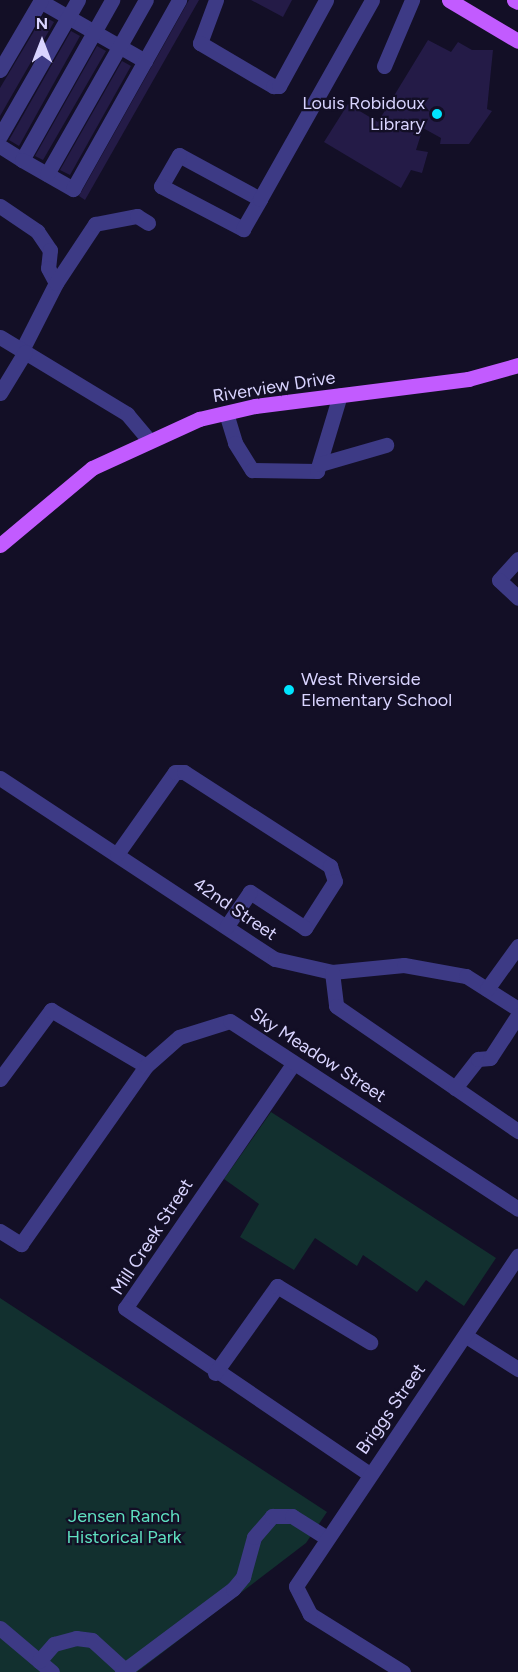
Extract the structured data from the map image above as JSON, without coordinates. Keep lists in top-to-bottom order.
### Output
{
  "streets": {
    "main road": ["Riverview Drive"],
    "street": [
      "42nd Street",
      "Sky Meadow Street",
      "Mill Creek Street",
      "Briggs Street"
    ]
  },
  "crossings": [
    ["Sky Meadow Street", "Mill Creek Street"],
    ["Mill Creek Street", "Briggs Street"]
  ],
  "parks": ["Jensen Ranch Historical Park"],
  "places": ["Louis Robidoux Library", "West Riverside Elementary School"],
  "north": "top"
}
